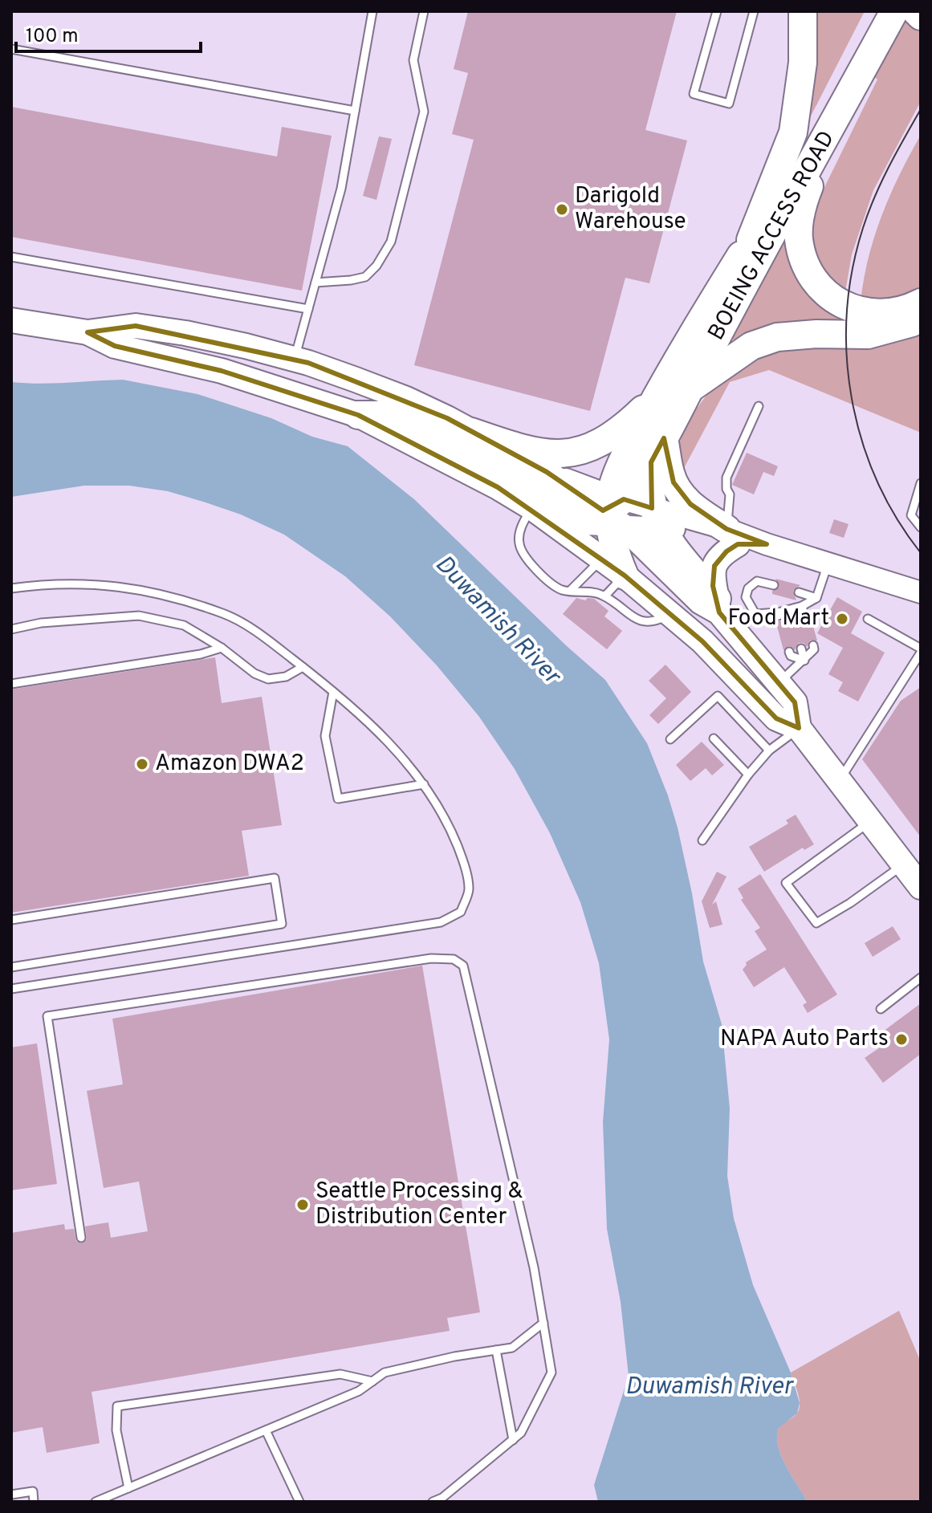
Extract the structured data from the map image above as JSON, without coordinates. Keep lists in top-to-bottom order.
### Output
{
  "streets": {
    "highway": ["BOEING ACCESS ROAD"]
  },
  "water": ["Duwamish River"],
  "places": [
    "Darigold Warehouse",
    "Food Mart",
    "Amazon DWA2",
    "NAPA Auto Parts",
    "Seattle Processing & Distribution Center"
  ],
  "scale_bar": "100 m"
}
